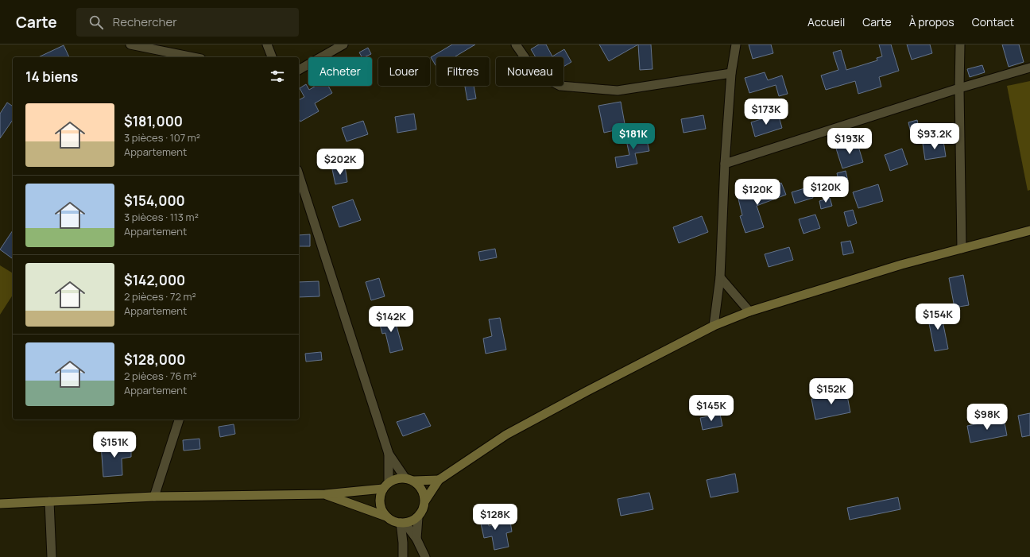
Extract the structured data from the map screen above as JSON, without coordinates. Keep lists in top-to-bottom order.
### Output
{
  "page": {
    "header": "Carte",
    "search": "Rechercher",
    "nav": [
      "Accueil",
      "Carte",
      "À propos",
      "Contact"
    ],
    "chip": [
      "Acheter",
      "Louer",
      "Filtres",
      "Nouveau"
    ],
    "heading": "14 biens",
    "list": [
      {
        "name": "$181,000",
        "note": "3 pièces · 107 m² · Appartement"
      },
      {
        "name": "$154,000",
        "note": "3 pièces · 113 m² · Appartement"
      },
      {
        "name": "$142,000",
        "note": "2 pièces · 72 m² · Appartement"
      },
      {
        "name": "$128,000",
        "note": "2 pièces · 76 m² · Appartement"
      }
    ],
    "price": [
      "$173K",
      "$181K",
      "$93.2K",
      "$193K",
      "$202K",
      "$120K",
      "$120K",
      "$154K",
      "$142K",
      "$152K",
      "$145K",
      "$98K",
      "$151K",
      "$128K"
    ]
  }
}
